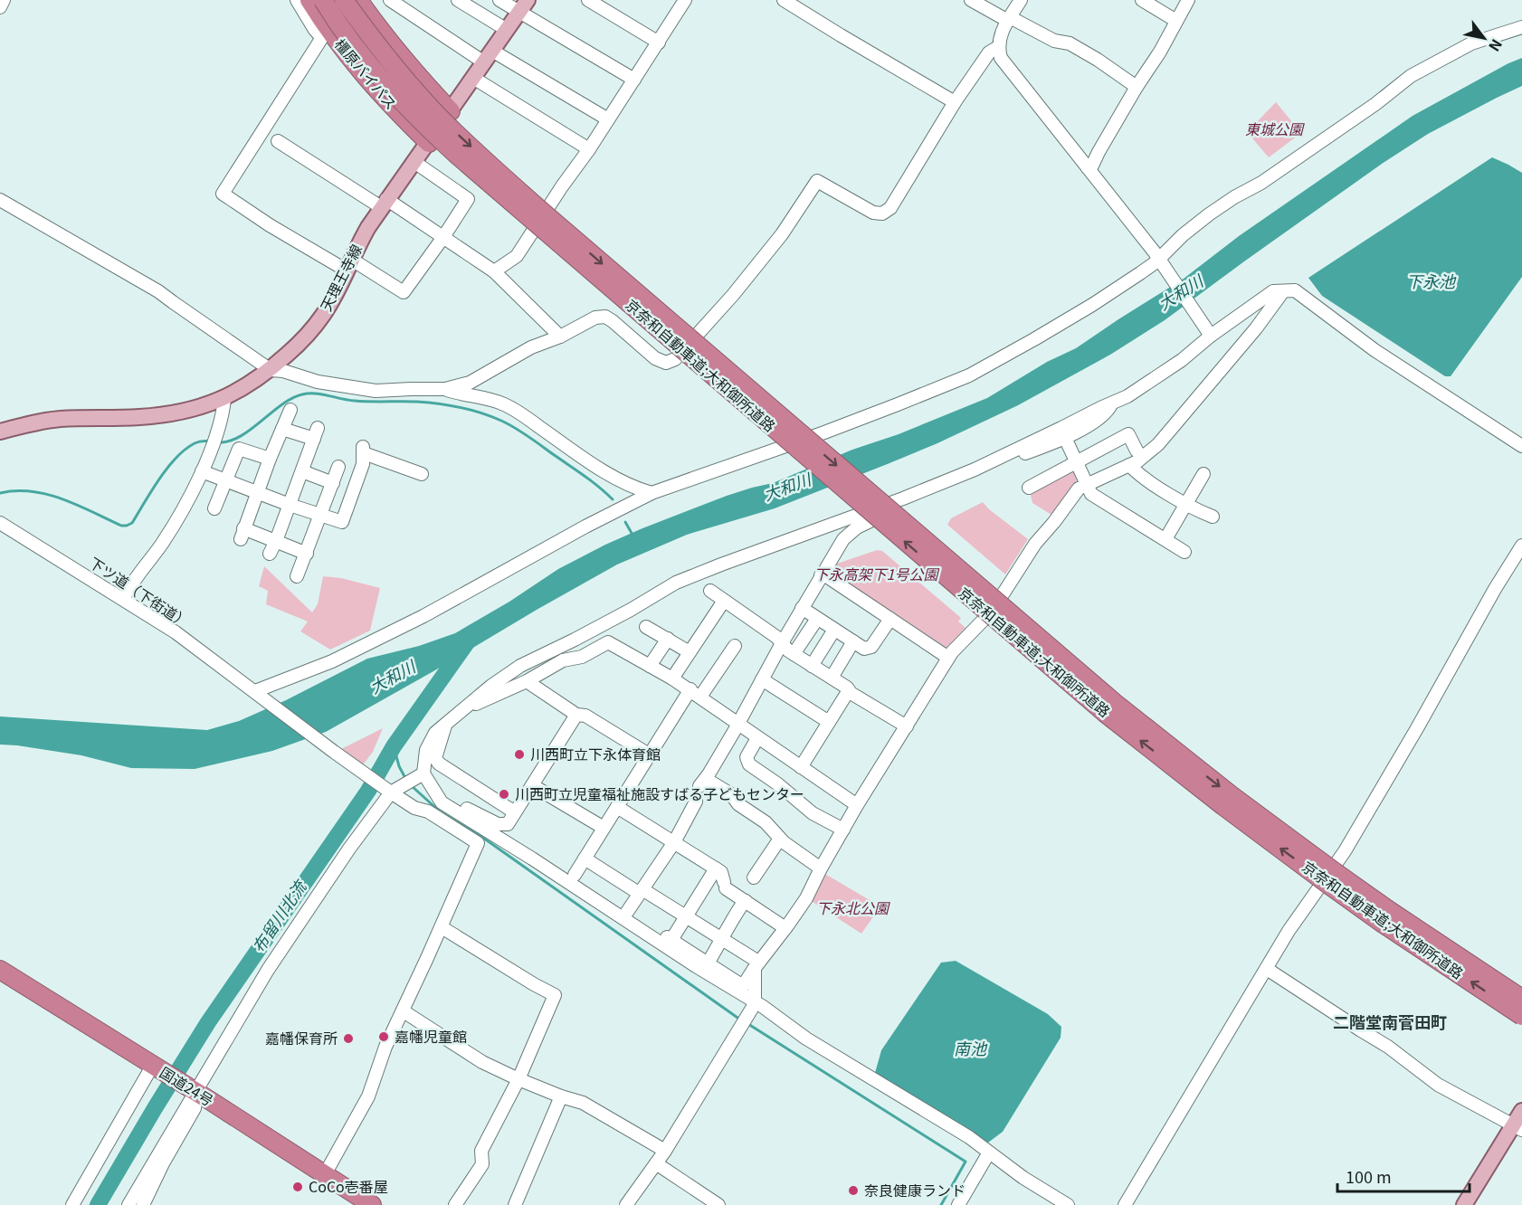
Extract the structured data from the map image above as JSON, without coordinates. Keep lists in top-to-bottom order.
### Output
{
  "streets": {
    "highway": ["橿原バイパス", "京奈和自動車道;大和御所道路", "国道24号"],
    "main road": ["天理王寺線"],
    "street": ["下ツ道（下街道）"]
  },
  "crossings": [
    ["橿原バイパス", "天理王寺線"]
  ],
  "districts": ["二階堂南菅田町"],
  "water": [
    "下永池",
    "大和川",
    "布留川北流",
    "南池"
  ],
  "parks": ["東城公園", "下永高架下1号公園", "下永北公園"],
  "places": [
    "川西町立下永体育館",
    "川西町立児童福祉施設すばる子どもセンター",
    "嘉幡児童館",
    "嘉幡保育所",
    "CoCo壱番屋",
    "奈良健康ランド"
  ],
  "scale_bar": "100 m",
  "north": "bottom right"
}
